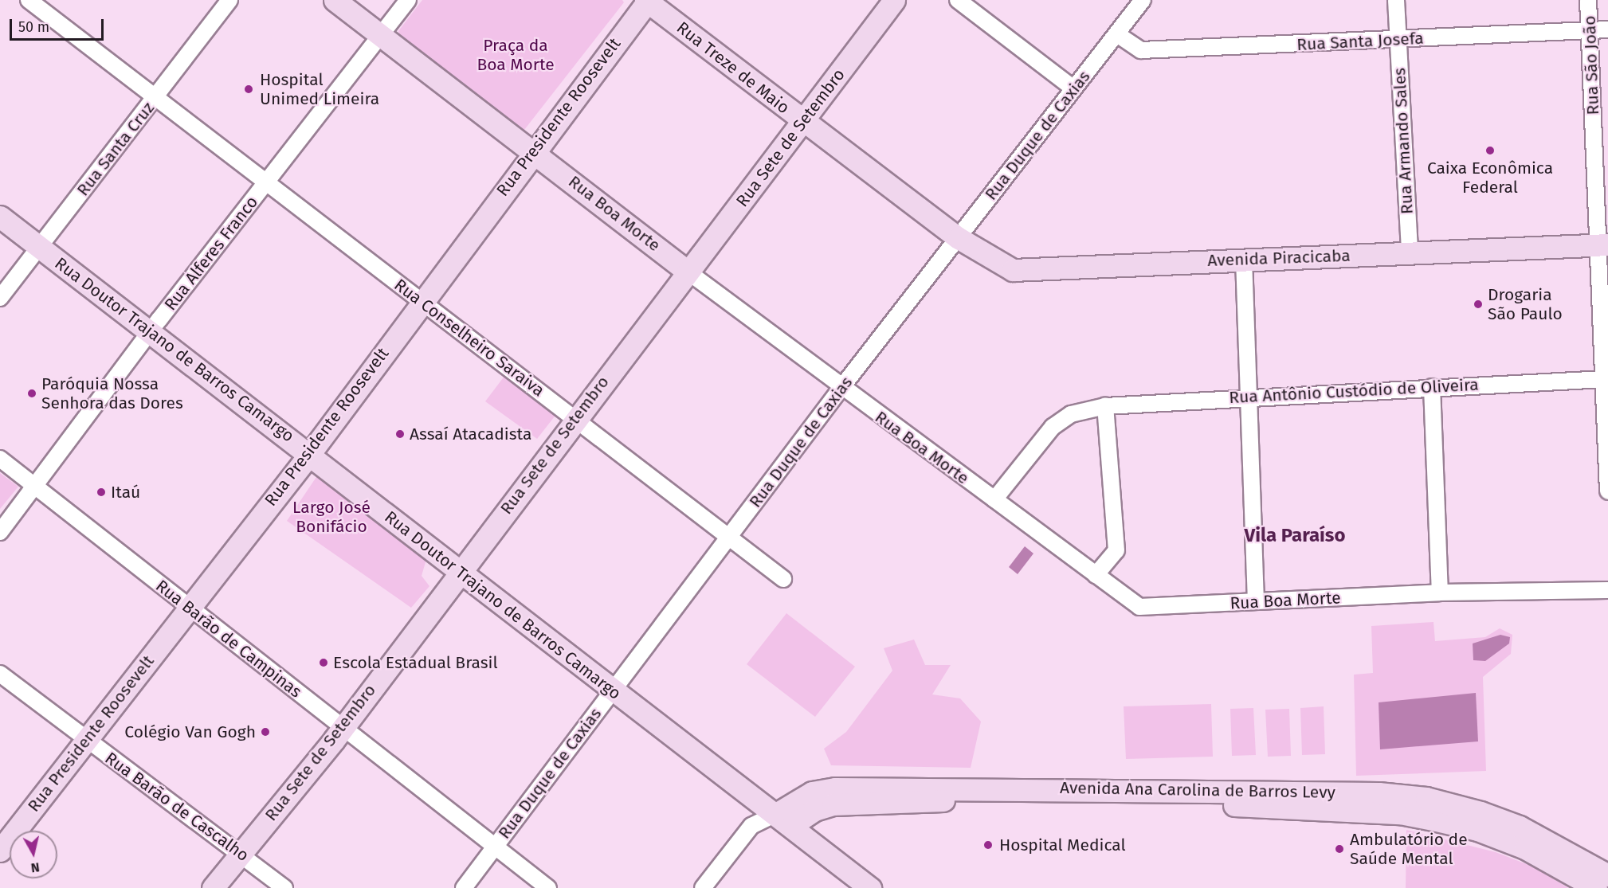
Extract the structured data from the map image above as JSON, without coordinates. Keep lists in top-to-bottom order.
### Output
{
  "streets": {
    "main road": [
      "Rua Treze de Maio",
      "Rua Presidente Roosevelt",
      "Rua Sete de Setembro",
      "Rua Boa Morte",
      "Avenida Piracicaba",
      "Rua Doutor Trajano de Barros Camargo",
      "Avenida Ana Carolina de Barros Levy"
    ],
    "street": [
      "Rua Santa Josefa",
      "Rua São João",
      "Rua Duque de Caxias",
      "Rua Armando Sales",
      "Rua Santa Cruz",
      "Rua Alferes Franco",
      "Rua Conselheiro Saraiva",
      "Rua Antônio Custódio de Oliveira",
      "Rua Barão de Campinas",
      "Rua Barão de Cascalho"
    ]
  },
  "crossings": [
    ["Rua Santa Josefa", "Rua São João"],
    ["Rua Santa Josefa", "Rua Duque de Caxias"],
    ["Rua Santa Josefa", "Rua Armando Sales"],
    ["Rua São João", "Avenida Piracicaba"],
    ["Rua São João", "Rua Antônio Custódio de Oliveira"],
    ["Rua Treze de Maio", "Rua Presidente Roosevelt"],
    ["Rua Treze de Maio", "Rua Duque de Caxias"],
    ["Rua Treze de Maio", "Rua Sete de Setembro"],
    ["Rua Treze de Maio", "Avenida Piracicaba"],
    ["Rua Presidente Roosevelt", "Rua Boa Morte"],
    ["Rua Presidente Roosevelt", "Rua Conselheiro Saraiva"],
    ["Rua Presidente Roosevelt", "Rua Doutor Trajano de Barros Camargo"],
    ["Rua Presidente Roosevelt", "Rua Barão de Campinas"],
    ["Rua Presidente Roosevelt", "Rua Barão de Cascalho"],
    ["Rua Duque de Caxias", "Rua Boa Morte"],
    ["Rua Duque de Caxias", "Avenida Piracicaba"],
    ["Rua Duque de Caxias", "Rua Conselheiro Saraiva"],
    ["Rua Duque de Caxias", "Rua Doutor Trajano de Barros Camargo"],
    ["Rua Duque de Caxias", "Rua Barão de Campinas"],
    ["Rua Sete de Setembro", "Rua Boa Morte"],
    ["Rua Sete de Setembro", "Rua Conselheiro Saraiva"],
    ["Rua Sete de Setembro", "Rua Doutor Trajano de Barros Camargo"],
    ["Rua Sete de Setembro", "Rua Barão de Campinas"],
    ["Rua Sete de Setembro", "Rua Barão de Cascalho"],
    ["Rua Armando Sales", "Avenida Piracicaba"],
    ["Rua Santa Cruz", "Rua Conselheiro Saraiva"],
    ["Rua Santa Cruz", "Rua Doutor Trajano de Barros Camargo"],
    ["Rua Boa Morte", "Rua Alferes Franco"],
    ["Rua Boa Morte", "Rua Antônio Custódio de Oliveira"],
    ["Rua Alferes Franco", "Rua Conselheiro Saraiva"],
    ["Rua Alferes Franco", "Rua Doutor Trajano de Barros Camargo"],
    ["Rua Alferes Franco", "Rua Barão de Campinas"],
    ["Rua Doutor Trajano de Barros Camargo", "Avenida Ana Carolina de Barros Levy"]
  ],
  "districts": ["Vila Paraíso"],
  "parks": ["Praça da Boa Morte", "Largo José Bonifácio"],
  "places": [
    "Hospital Unimed Limeira",
    "Caixa Econômica Federal",
    "Drogaria São Paulo",
    "Paróquia Nossa Senhora das Dores",
    "Assaí Atacadista",
    "Itaú",
    "Escola Estadual Brasil",
    "Colégio Van Gogh",
    "Hospital Medical",
    "Ambulatório de Saúde Mental"
  ],
  "scale_bar": "50 m",
  "north": "bottom"
}
